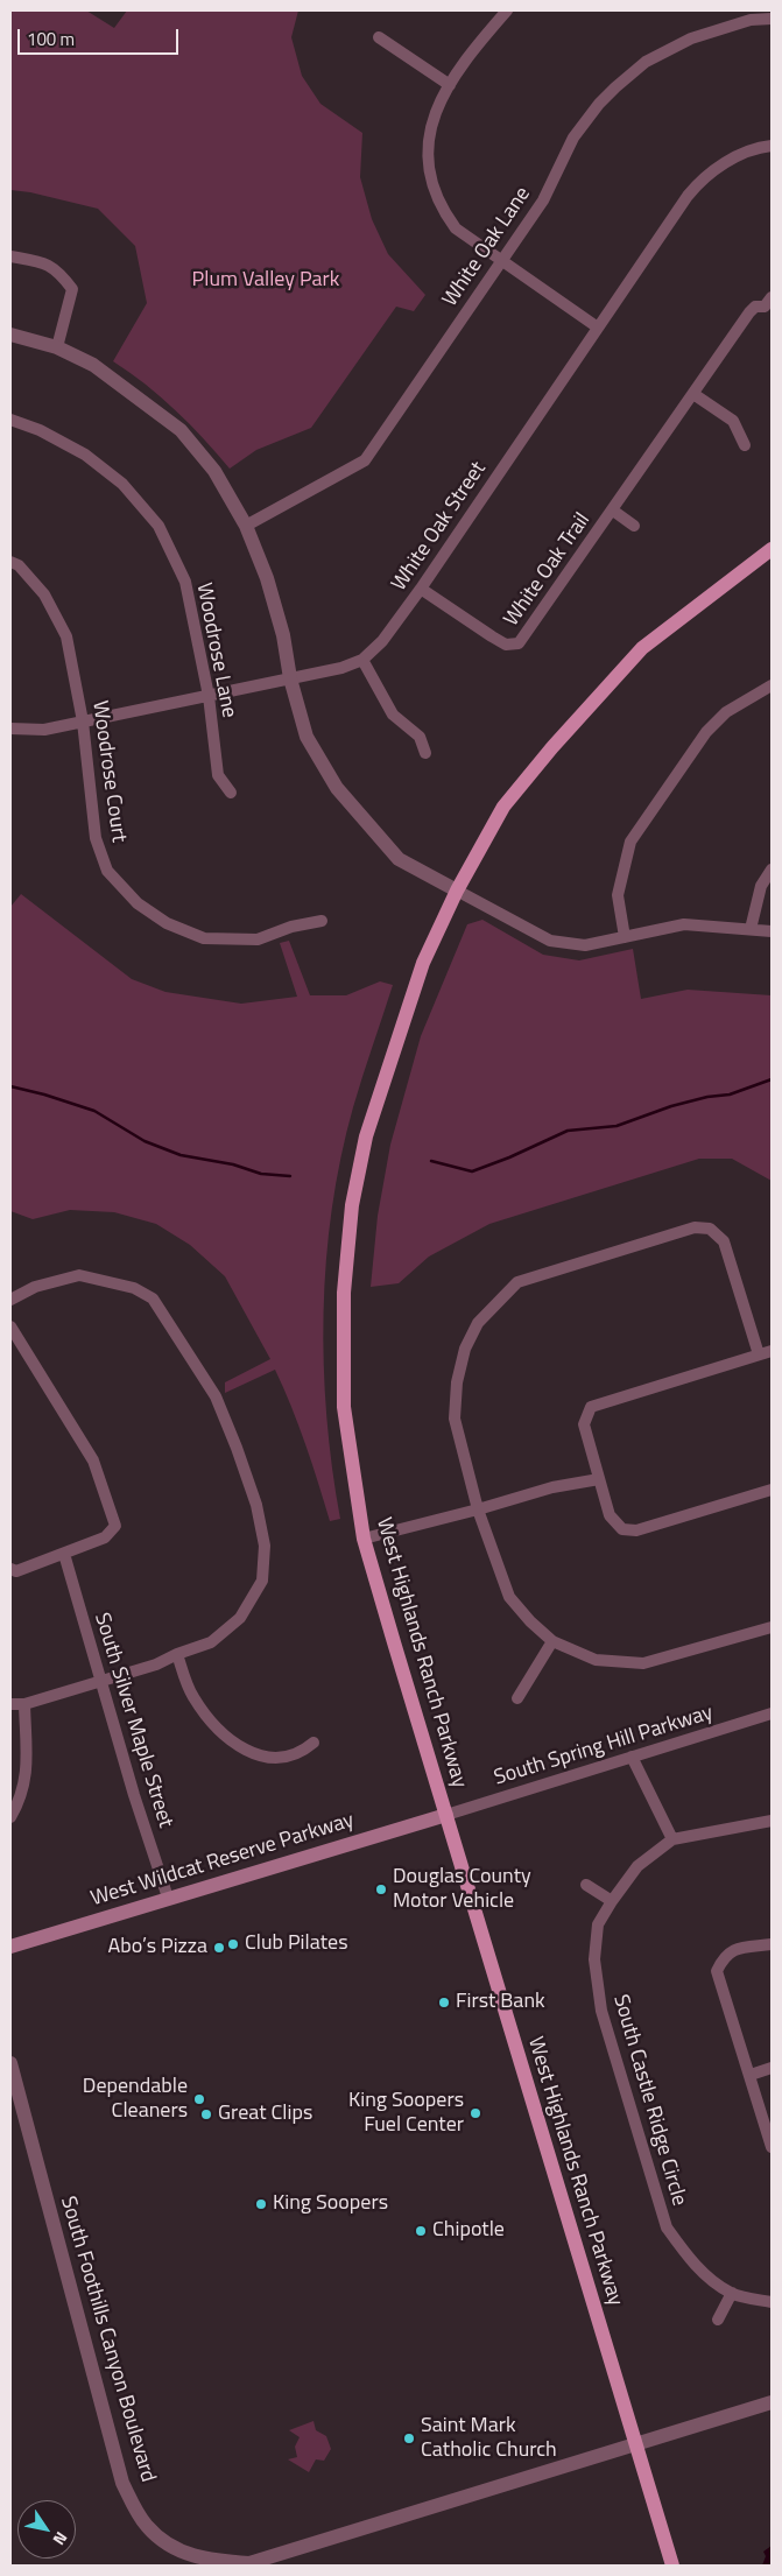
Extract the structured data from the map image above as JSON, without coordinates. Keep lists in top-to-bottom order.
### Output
{
  "streets": {
    "main road": ["West Highlands Ranch Parkway", "West Wildcat Reserve Parkway"],
    "street": [
      "White Oak Lane",
      "White Oak Street",
      "White Oak Trail",
      "Woodrose Lane",
      "Woodrose Court",
      "South Silver Maple Street",
      "South Spring Hill Parkway",
      "South Castle Ridge Circle",
      "South Foothills Canyon Boulevard"
    ]
  },
  "crossings": [
    ["White Oak Street", "White Oak Trail"],
    ["White Oak Street", "Woodrose Lane"],
    ["White Oak Street", "Woodrose Court"],
    ["West Highlands Ranch Parkway", "South Spring Hill Parkway"],
    ["West Highlands Ranch Parkway", "West Wildcat Reserve Parkway"],
    ["West Highlands Ranch Parkway", "South Foothills Canyon Boulevard"],
    ["South Silver Maple Street", "West Wildcat Reserve Parkway"],
    ["South Spring Hill Parkway", "West Wildcat Reserve Parkway"]
  ],
  "parks": ["Plum Valley Park"],
  "places": [
    "Douglas County Motor Vehicle",
    "Club Pilates",
    "Abo’s Pizza",
    "First Bank",
    "Dependable Cleaners",
    "King Soopers Fuel Center",
    "Great Clips",
    "King Soopers",
    "Chipotle",
    "Saint Mark Catholic Church"
  ],
  "scale_bar": "100 m",
  "north": "bottom right"
}
